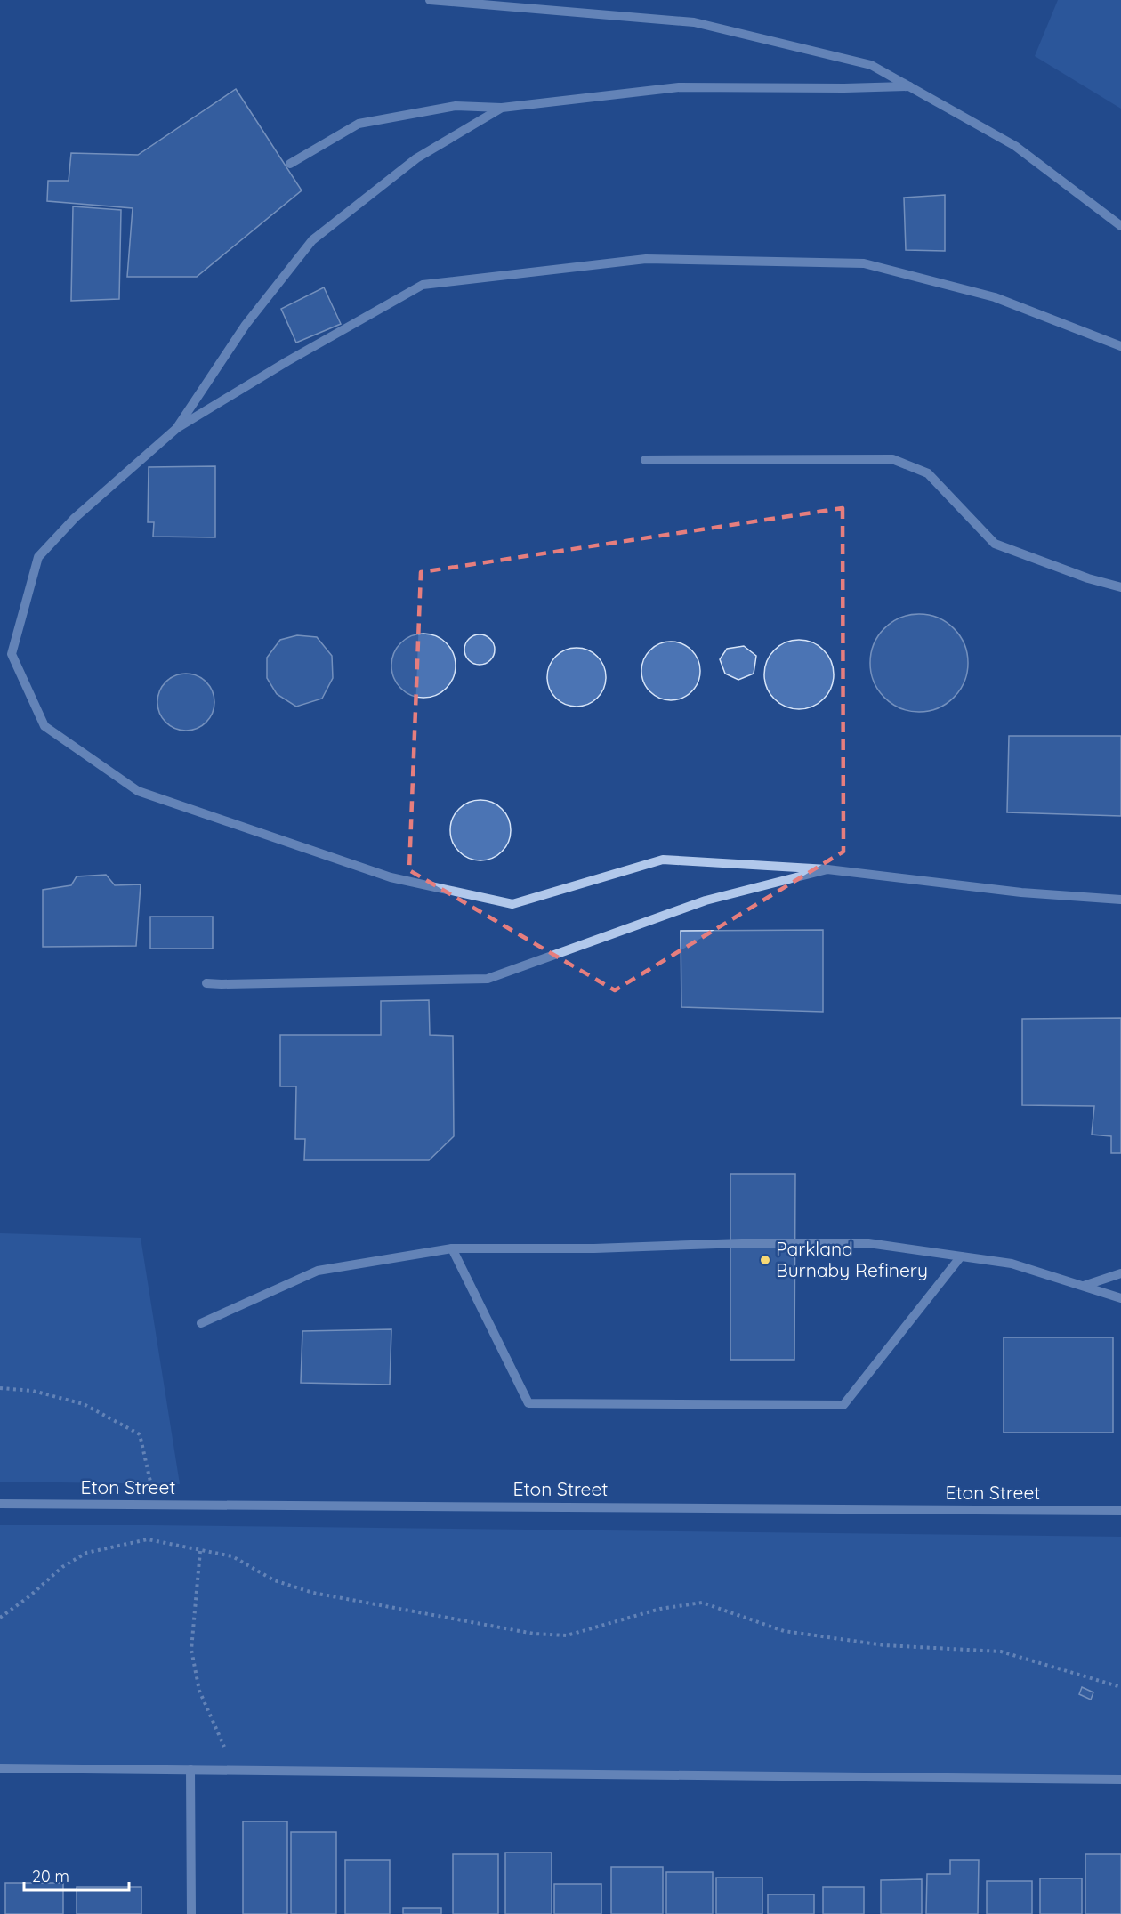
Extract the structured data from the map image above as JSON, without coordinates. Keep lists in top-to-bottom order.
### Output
{
  "streets": {
    "street": ["Eton Street"]
  },
  "places": ["Parkland Burnaby Refinery"],
  "scale_bar": "20 m"
}
